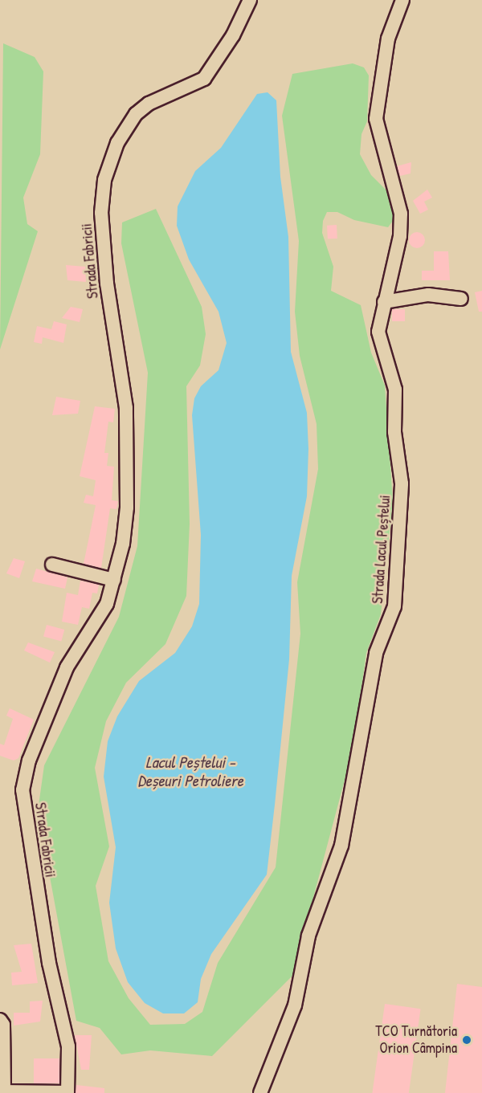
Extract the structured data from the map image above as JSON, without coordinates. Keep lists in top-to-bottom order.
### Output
{
  "streets": {
    "street": ["Strada Fabricii", "Strada Lacul Peștelui"]
  },
  "water": ["Lacul Peștelui - Deșeuri Petroliere"],
  "places": ["TCO Turnătoria Orion Câmpina"]
}
